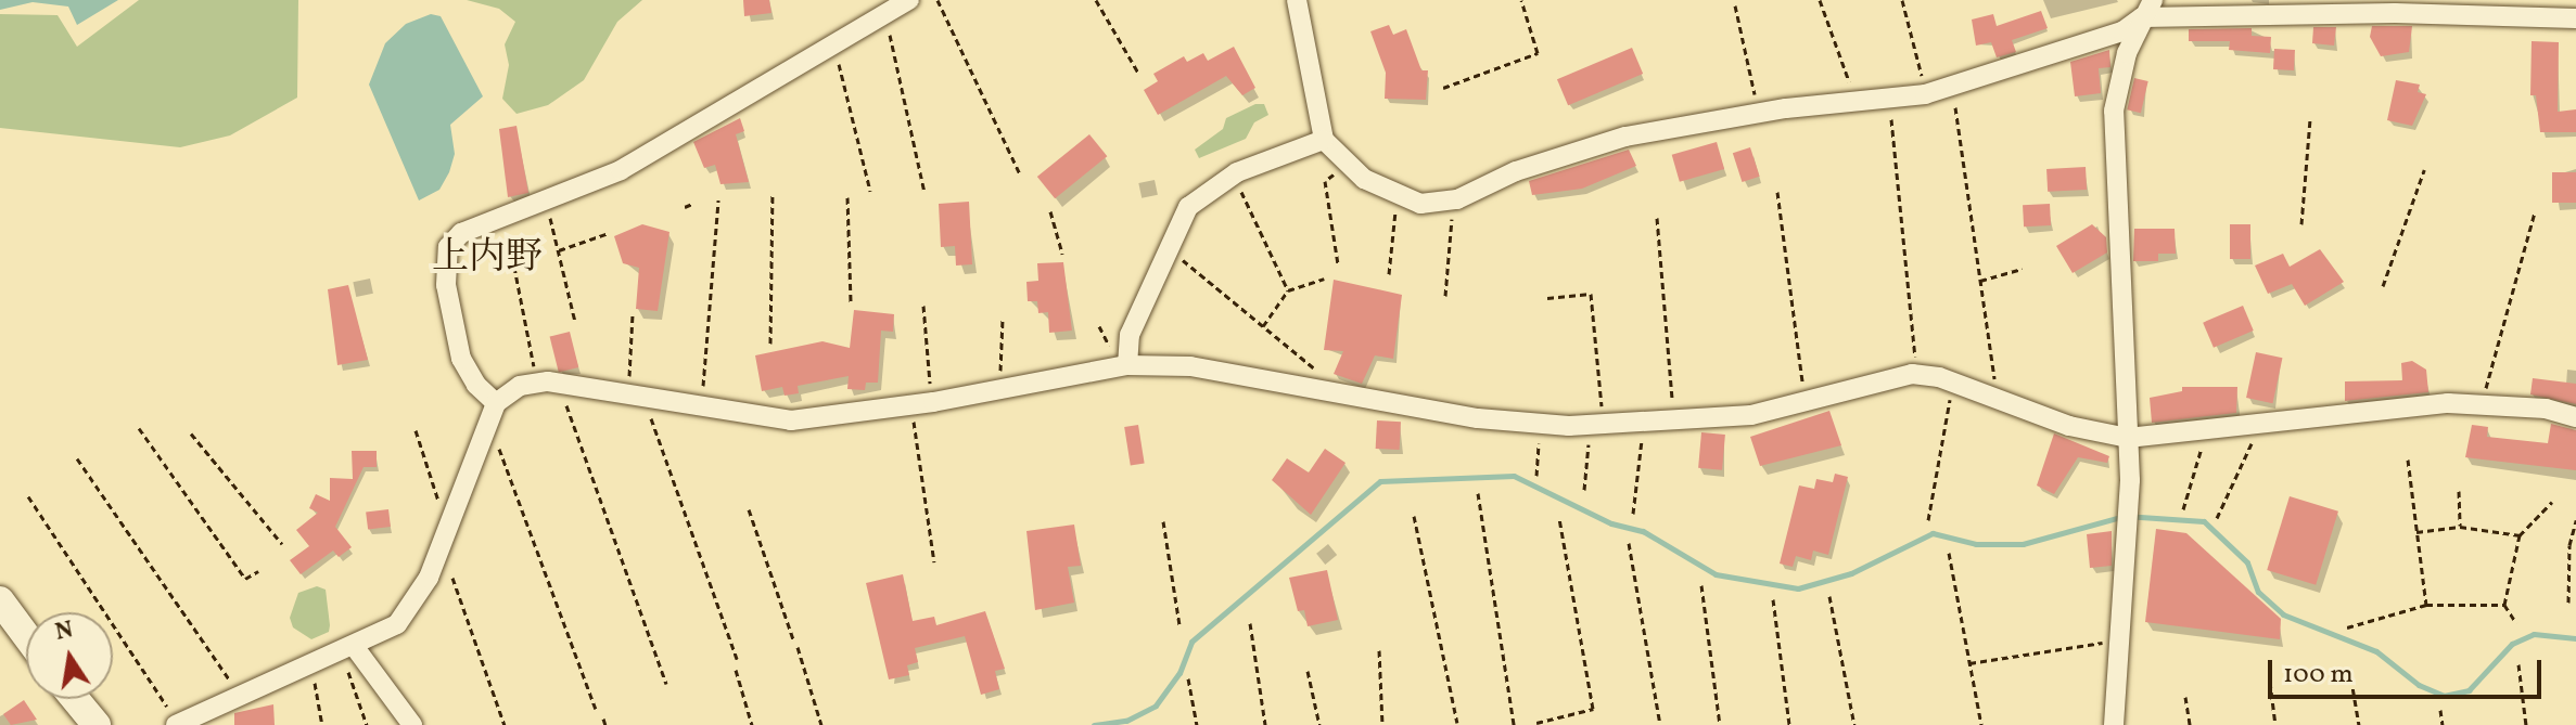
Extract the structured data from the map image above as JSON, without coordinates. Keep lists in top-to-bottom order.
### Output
{
  "districts": ["上内野"],
  "scale_bar": "100 m",
  "north": "top"
}
